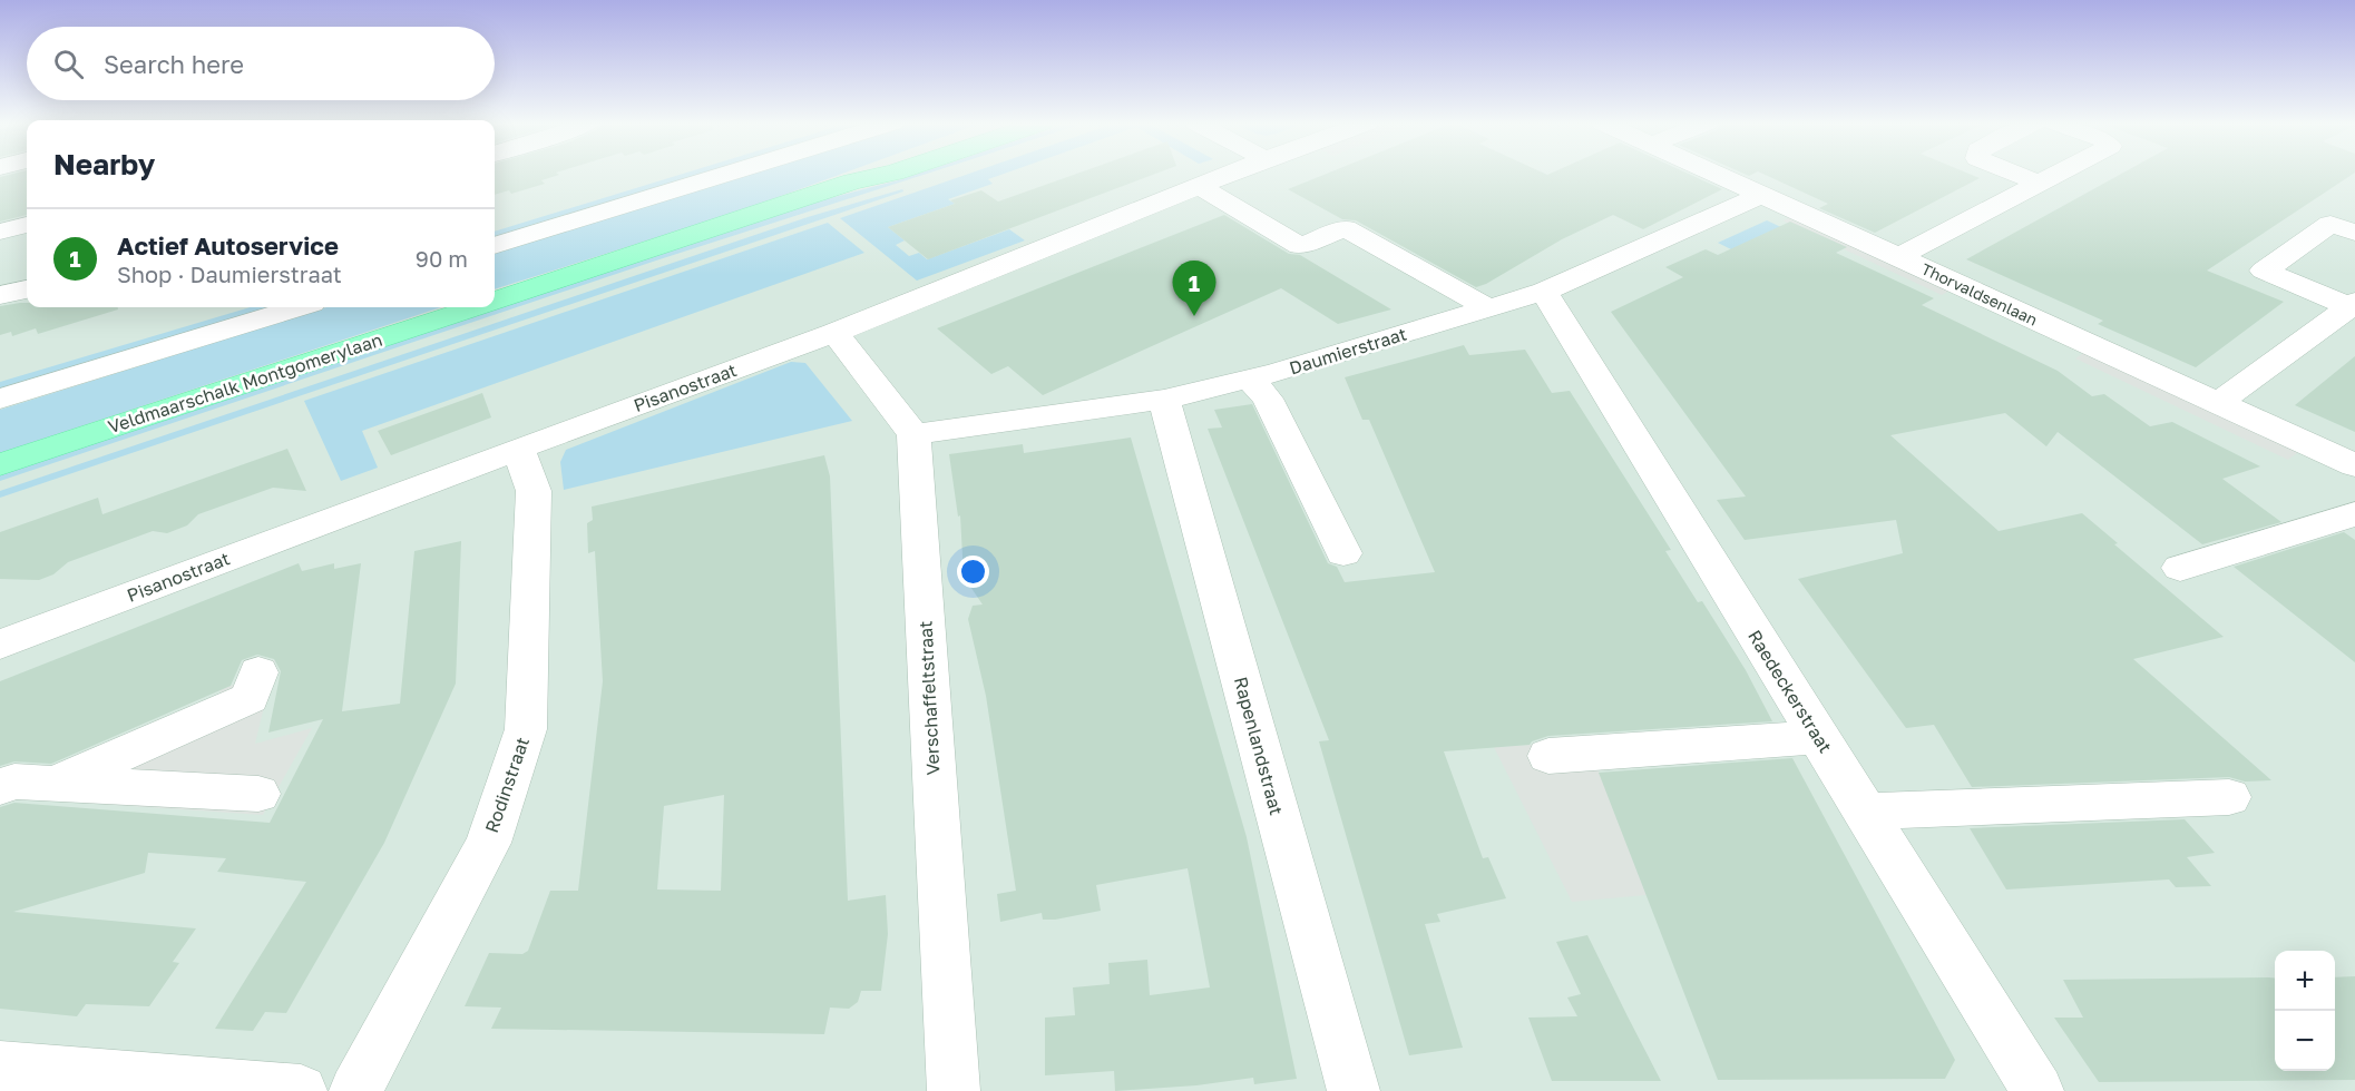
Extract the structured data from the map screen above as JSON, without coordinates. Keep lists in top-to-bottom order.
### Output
{
  "streets": {
    "main road": ["Veldmaarschalk Montgomerylaan"],
    "street": [
      "Thorvaldsenlaan",
      "Daumierstraat",
      "Pisanostraat",
      "Raedeckerstraat",
      "Verschaffeltstraat",
      "Rapenlandstraat",
      "Rodinstraat"
    ]
  },
  "crossings": [
    ["Thorvaldsenlaan", "Daumierstraat"],
    ["Daumierstraat", "Raedeckerstraat"],
    ["Daumierstraat", "Verschaffeltstraat"],
    ["Daumierstraat", "Rapenlandstraat"],
    ["Pisanostraat", "Rodinstraat"]
  ],
  "page": {
    "search": "Search here",
    "heading": "Nearby",
    "list": [
      {
        "mark": "1",
        "name": "Actief Autoservice",
        "note": "Shop · Daumierstraat",
        "value": "90 m"
      }
    ],
    "pins": "1",
    "map_buttons": ["+", "−"]
  }
}
